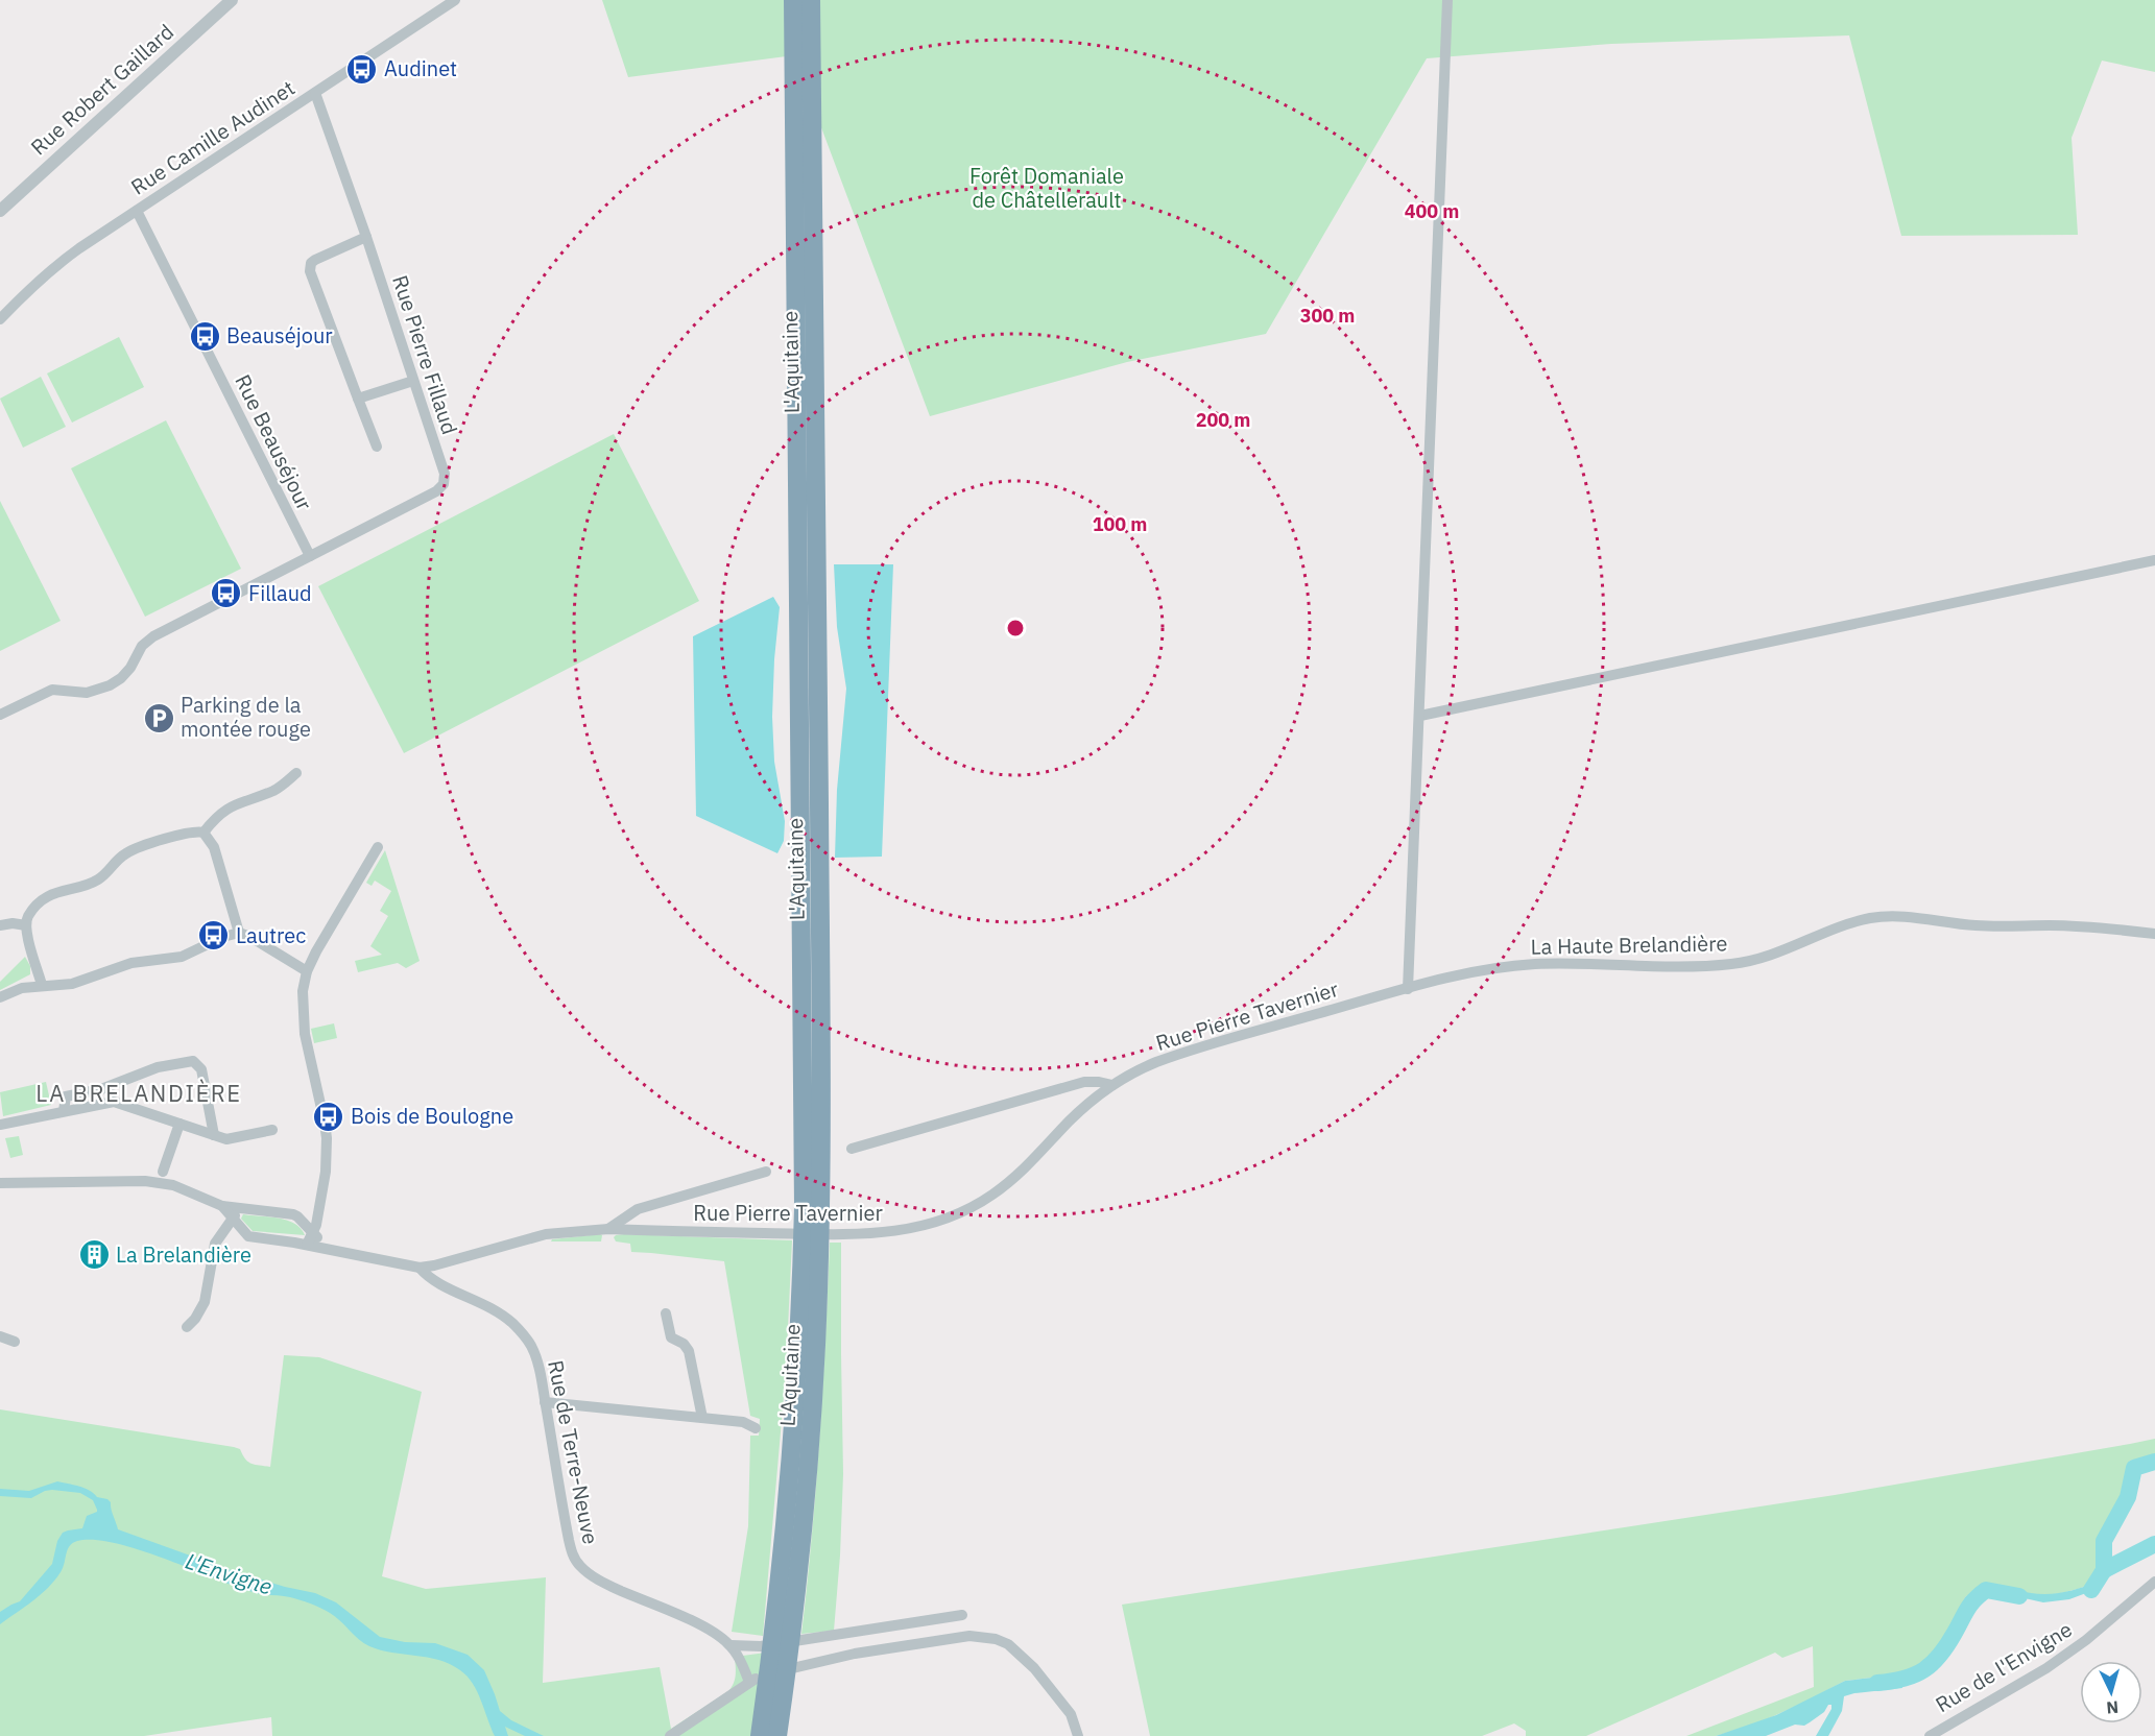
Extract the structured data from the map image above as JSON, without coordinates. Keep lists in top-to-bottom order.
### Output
{
  "streets": {
    "highway": ["L'Aquitaine"],
    "street": [
      "Rue Robert Gaillard",
      "Rue Camille Audinet",
      "Rue Pierre Fillaud",
      "Rue Beauséjour",
      "La Haute Brelandière",
      "Rue Pierre Tavernier",
      "Rue de Terre-Neuve",
      "Rue de l'Envigne"
    ]
  },
  "crossings": [
    ["Rue Camille Audinet", "Rue Pierre Fillaud"],
    ["Rue Camille Audinet", "Rue Beauséjour"],
    ["Rue Pierre Fillaud", "Rue Beauséjour"],
    ["L'Aquitaine", "Rue de Terre-Neuve"],
    ["La Haute Brelandière", "Rue Pierre Tavernier"],
    ["Rue Pierre Tavernier", "Rue de Terre-Neuve"]
  ],
  "districts": ["LA BRELANDIÈRE"],
  "water": ["L'Envigne"],
  "parks": ["Forêt Domaniale de Châtellerault"],
  "places": {
    "bus stop": [
      "Audinet",
      "Beauséjour",
      "Fillaud",
      "Lautrec",
      "Bois de Boulogne"
    ],
    "parking": ["Parking de la montée rouge"],
    "building": ["La Brelandière"]
  },
  "north": "bottom",
  "rings": [
    "400 m",
    "300 m",
    "200 m",
    "100 m"
  ]
}
